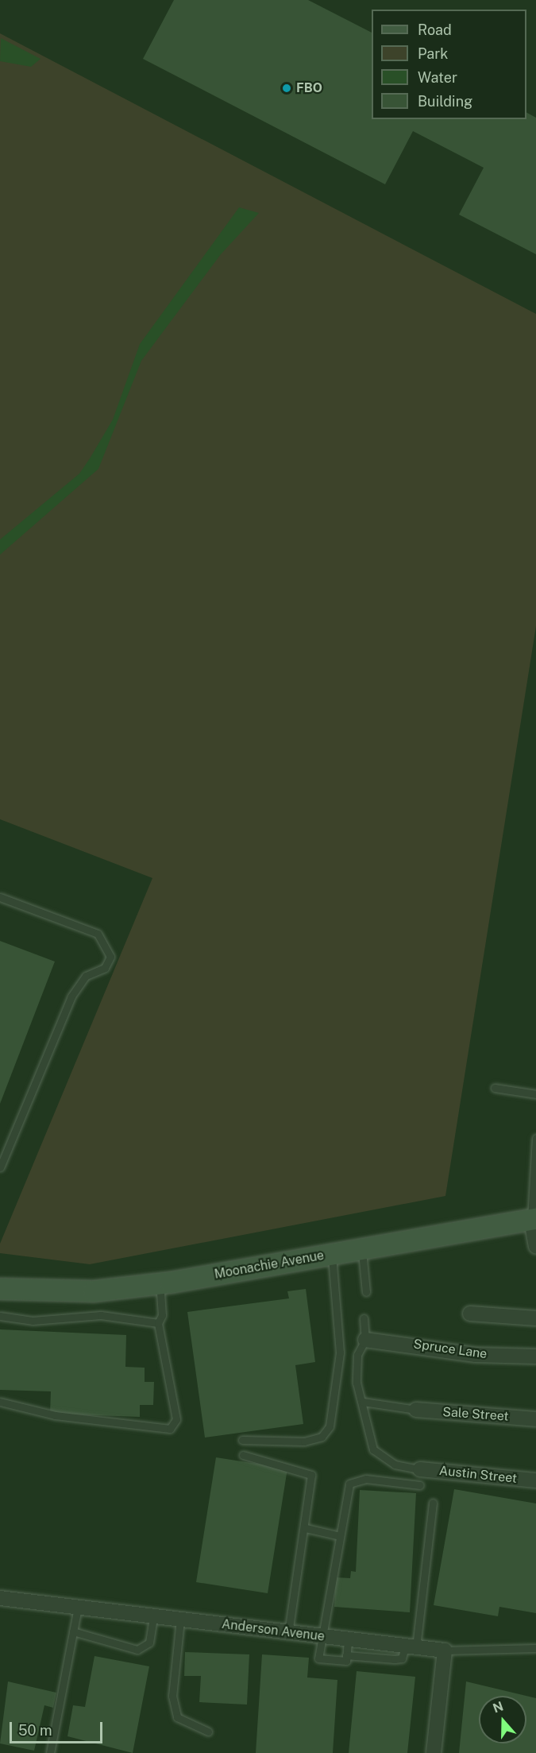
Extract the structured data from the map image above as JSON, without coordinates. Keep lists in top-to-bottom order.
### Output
{
  "streets": {
    "main road": ["Moonachie Avenue"],
    "street": [
      "Spruce Lane",
      "Sale Street",
      "Austin Street",
      "Anderson Avenue"
    ]
  },
  "places": ["FBO"],
  "legend": [
    "Road",
    "Park",
    "Water",
    "Building"
  ],
  "scale_bar": "50 m",
  "north": "top"
}
